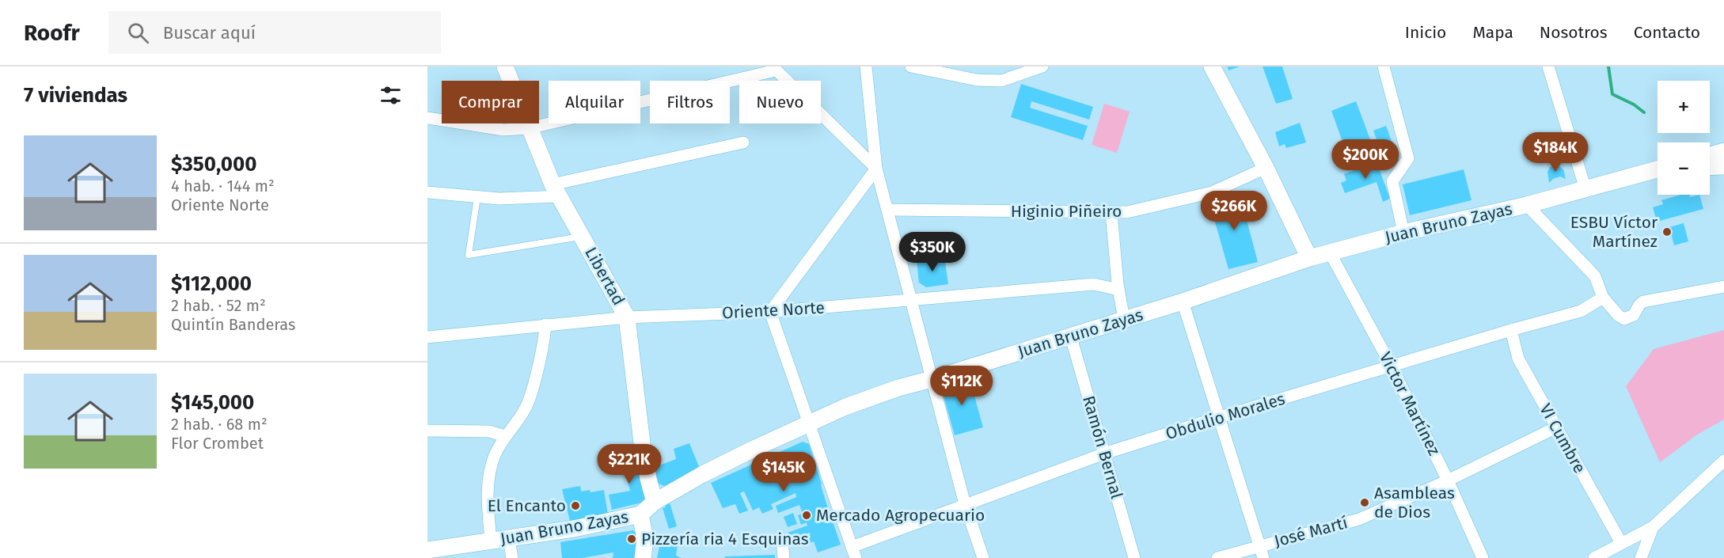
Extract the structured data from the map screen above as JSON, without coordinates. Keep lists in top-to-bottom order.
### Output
{
  "streets": {
    "main road": ["Juan Bruno Zayas", "Libertad"],
    "street": [
      "Higinio Piñeiro",
      "Oriente Norte",
      "Victor Martínez",
      "Obdulio Morales",
      "VI Cumbre",
      "Ramón Bernal",
      "José Martí"
    ]
  },
  "crossings": [
    ["Juan Bruno Zayas", "Libertad"],
    ["Juan Bruno Zayas", "Victor Martínez"],
    ["Juan Bruno Zayas", "Ramón Bernal"],
    ["Libertad", "Oriente Norte"],
    ["Victor Martínez", "Obdulio Morales"],
    ["Victor Martínez", "José Martí"],
    ["Obdulio Morales", "VI Cumbre"],
    ["Obdulio Morales", "Ramón Bernal"],
    ["VI Cumbre", "José Martí"]
  ],
  "places": [
    "ESBU Víctor Martínez",
    "Asambleas de Dios",
    "El Encanto",
    "Mercado Agropecuario",
    "Pizzería ria 4 Esquinas"
  ],
  "page": {
    "header": "Roofr",
    "search": "Buscar aquí",
    "nav": [
      "Inicio",
      "Mapa",
      "Nosotros",
      "Contacto"
    ],
    "heading": "7 viviendas",
    "map_buttons": ["+", "−"],
    "chip": [
      "Comprar",
      "Alquilar",
      "Filtros",
      "Nuevo"
    ],
    "list": [
      {
        "name": "$350,000",
        "note": "4 hab. · 144 m² · Oriente Norte"
      },
      {
        "name": "$112,000",
        "note": "2 hab. · 52 m² · Quintín Banderas"
      },
      {
        "name": "$145,000",
        "note": "2 hab. · 68 m² · Flor Crombet"
      }
    ],
    "price": [
      "$184K",
      "$200K",
      "$266K",
      "$350K",
      "$112K",
      "$221K",
      "$145K"
    ]
  }
}
